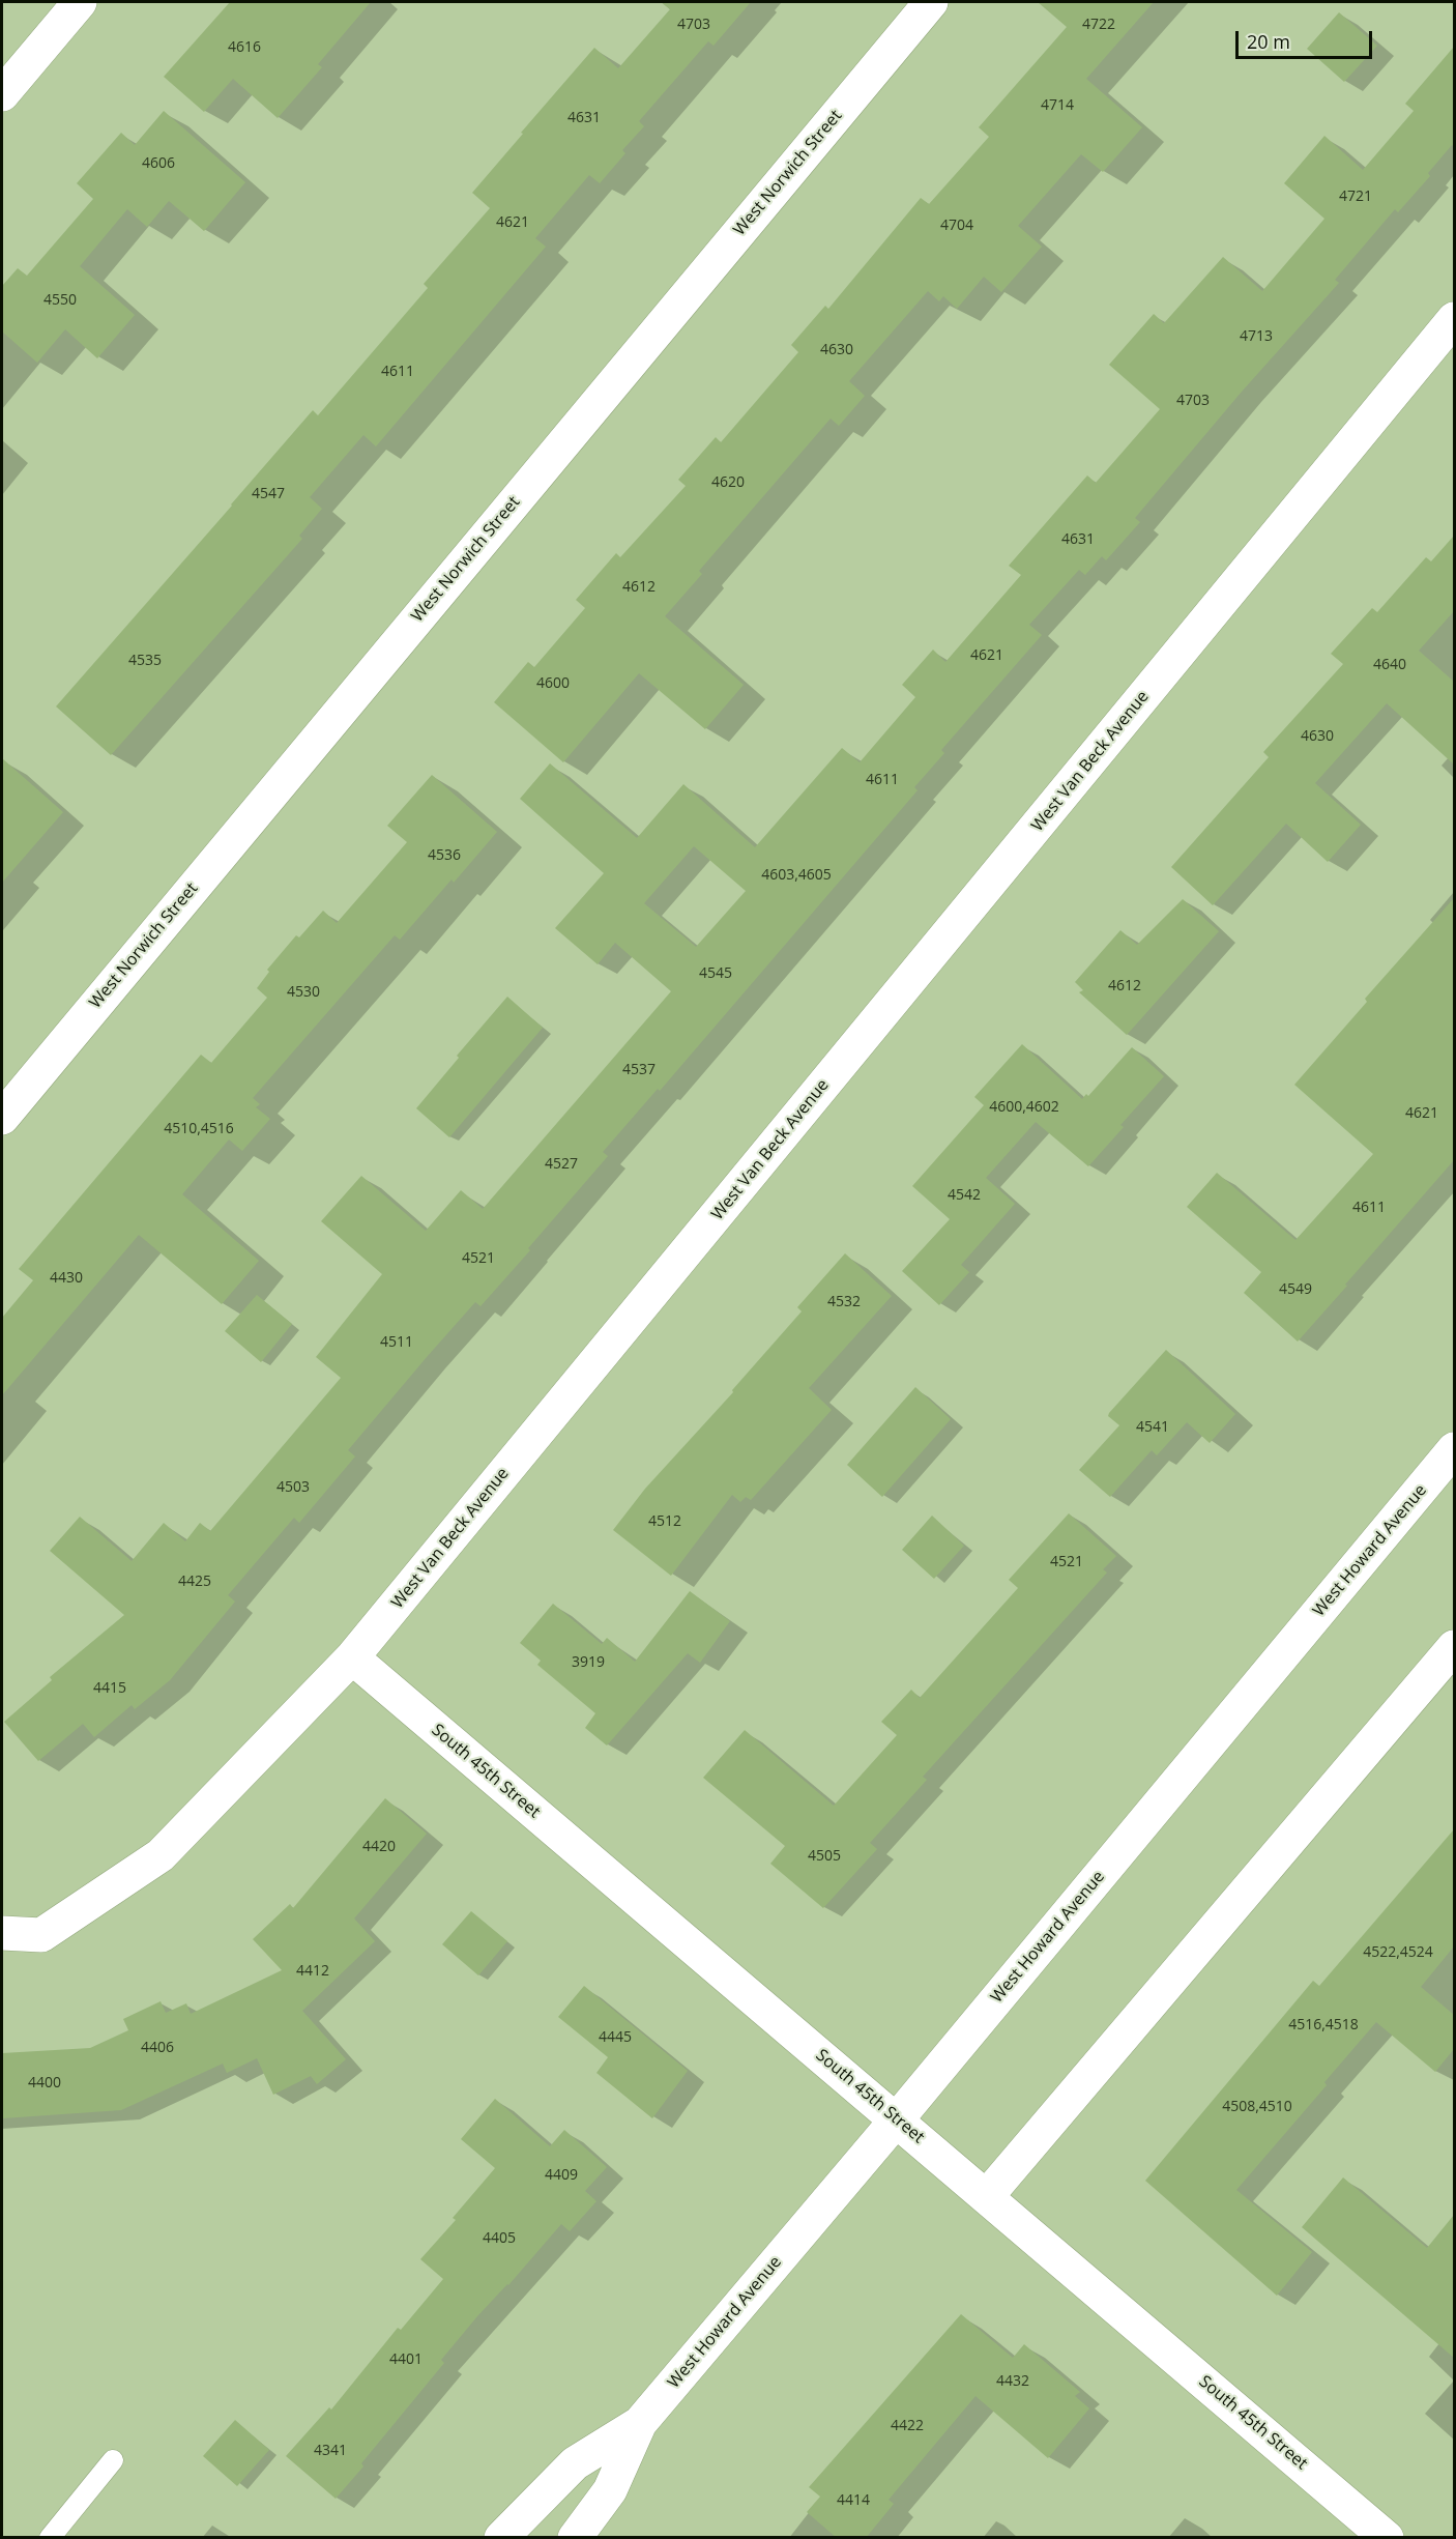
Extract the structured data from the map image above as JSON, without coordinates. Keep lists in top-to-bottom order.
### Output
{
  "streets": {
    "street": [
      "West Norwich Street",
      "West Van Beck Avenue",
      "West Howard Avenue",
      "South 45th Street"
    ]
  },
  "crossings": [
    ["West Van Beck Avenue", "South 45th Street"],
    ["West Howard Avenue", "South 45th Street"]
  ],
  "house_numbers": [
    "4703",
    "4722",
    "4616",
    "4714",
    "4631",
    "4606",
    "4721",
    "4621",
    "4704",
    "4550",
    "4713",
    "4630",
    "4611",
    "4703",
    "4620",
    "4547",
    "4631",
    "4612",
    "4621",
    "4535",
    "4640",
    "4600",
    "4630",
    "4611",
    "4536",
    "4603,4605",
    "4545",
    "4612",
    "4530",
    "4537",
    "4600,4602",
    "4621",
    "4510,4516",
    "4527",
    "4542",
    "4611",
    "4521",
    "4430",
    "4549",
    "4532",
    "4511",
    "4541",
    "4503",
    "4512",
    "4521",
    "4425",
    "3919",
    "4415",
    "4420",
    "4505",
    "4522,4524",
    "4412",
    "4516,4518",
    "4445",
    "4406",
    "4400",
    "4508,4510",
    "4409",
    "4405",
    "4401",
    "4432",
    "4422",
    "4341",
    "4414"
  ],
  "scale_bar": "20 m"
}
